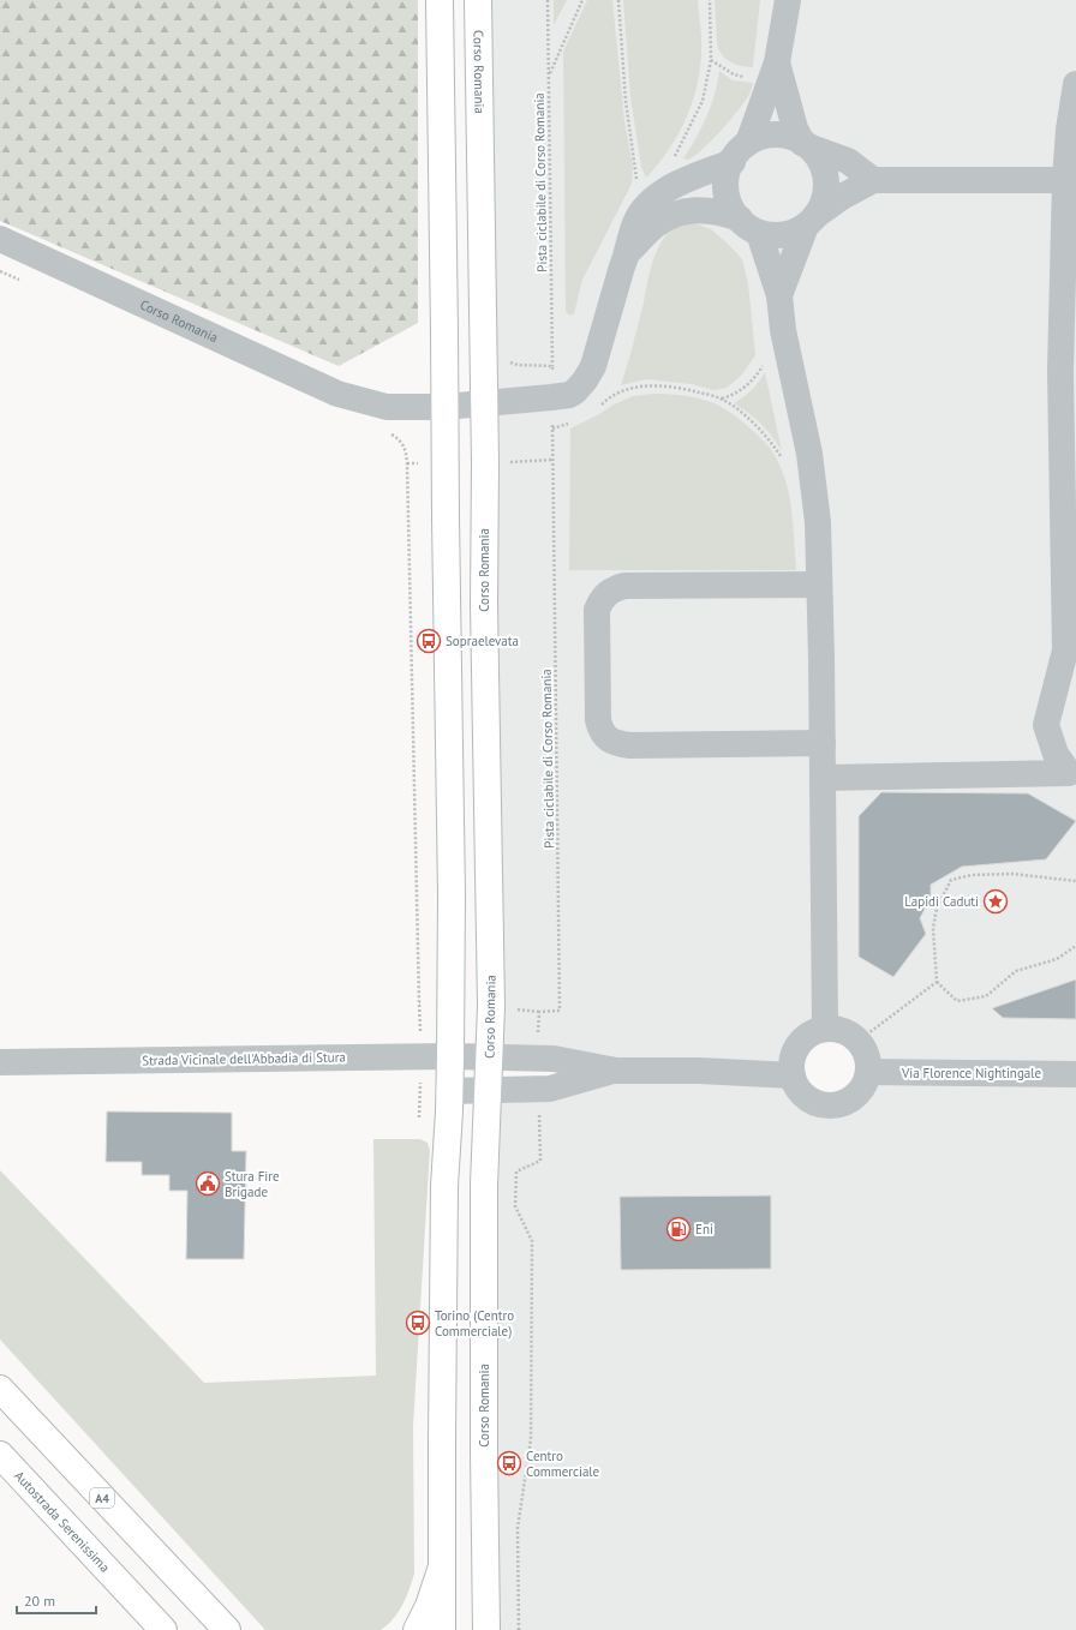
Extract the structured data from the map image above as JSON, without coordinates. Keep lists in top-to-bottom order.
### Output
{
  "streets": {
    "main road": ["Corso Romania", "A4", "Autostrada Serenissima"],
    "street": ["Strada Vicinale dell'Abbadia di Stura", "Via Florence Nightingale"],
    "path": ["Pista ciclabile di Corso Romania"]
  },
  "crossings": [
    ["Corso Romania", "Strada Vicinale dell'Abbadia di Stura"]
  ],
  "places": {
    "bus stop": ["Sopraelevata", "Torino (Centro Commerciale)", "Centro Commerciale"],
    "place": ["Lapidi Caduti"],
    "public building": ["Stura Fire Brigade"],
    "fuel station": ["Eni"]
  },
  "scale_bar": "20 m"
}
